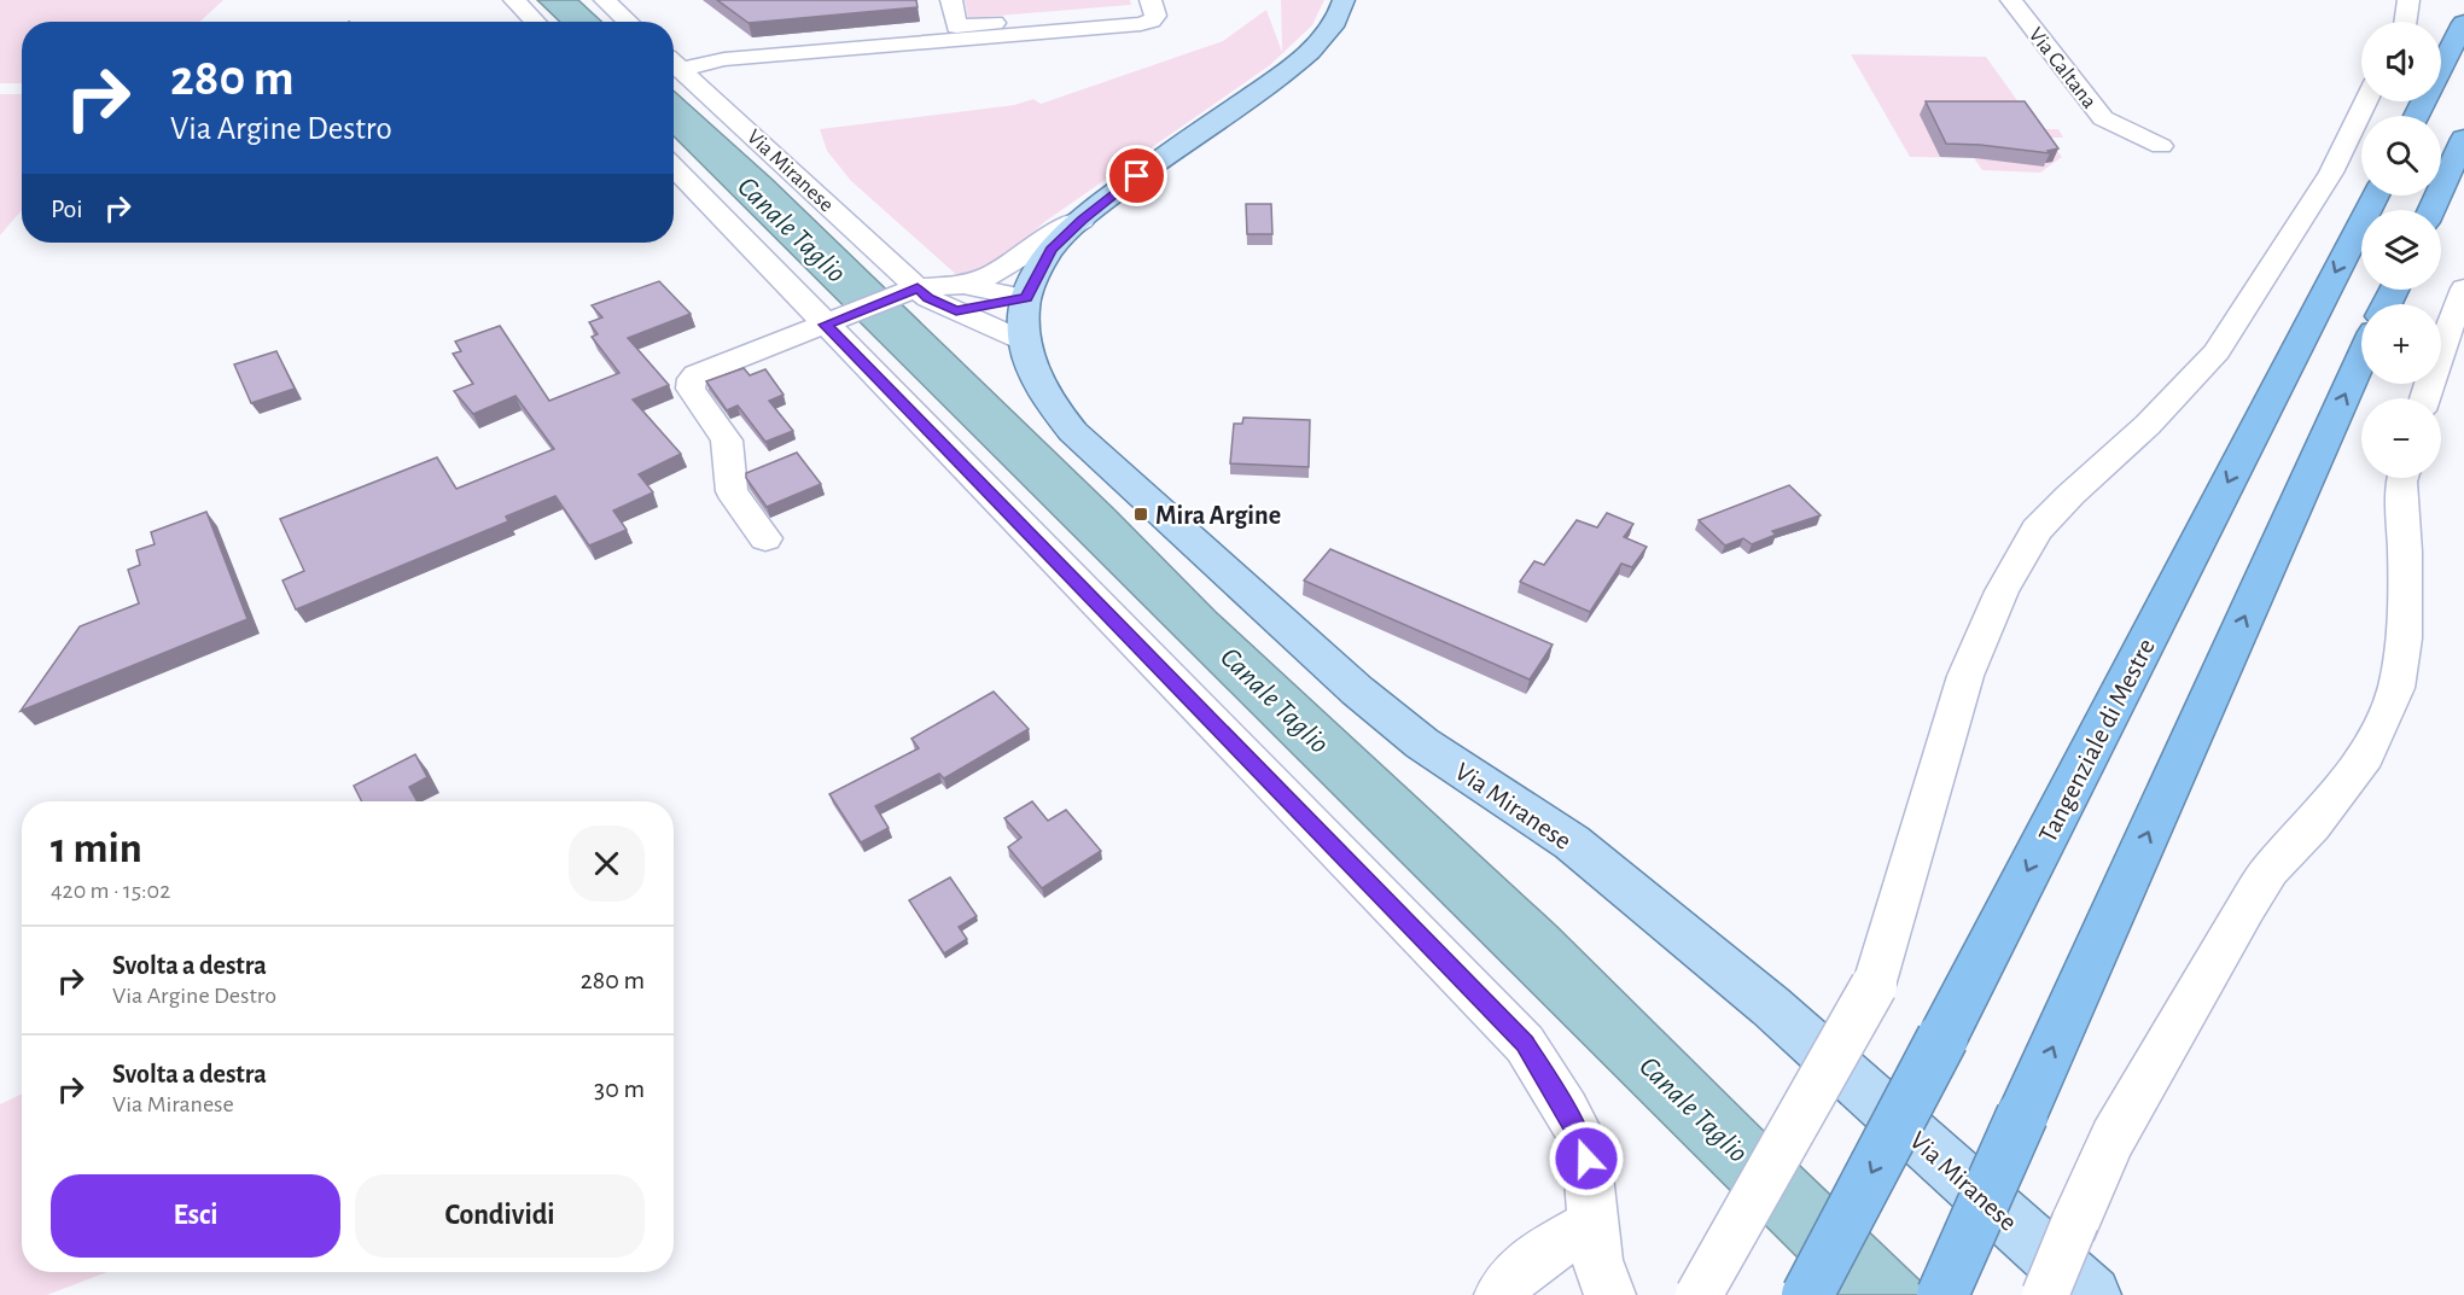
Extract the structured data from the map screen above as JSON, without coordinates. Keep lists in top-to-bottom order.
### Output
{
  "streets": {
    "highway": ["Tangenziale di Mestre"],
    "main road": ["Via Miranese"],
    "street": ["Via Caltana"]
  },
  "water": ["Canale Taglio"],
  "places": {
    "transit": ["Mira Argine"]
  },
  "page": {
    "map_buttons": ["+", "−"],
    "turn": ["280 m", "Via Argine Destro"],
    "then": "Poi",
    "heading": ["1 min", "420 m · 15:02"],
    "list": [
      {
        "name": "Svolta a destra",
        "note": "Via Argine Destro",
        "value": "280 m"
      },
      {
        "name": "Svolta a destra",
        "note": "Via Miranese",
        "value": "30 m"
      }
    ],
    "buttons": ["Esci", "Condividi"]
  }
}
